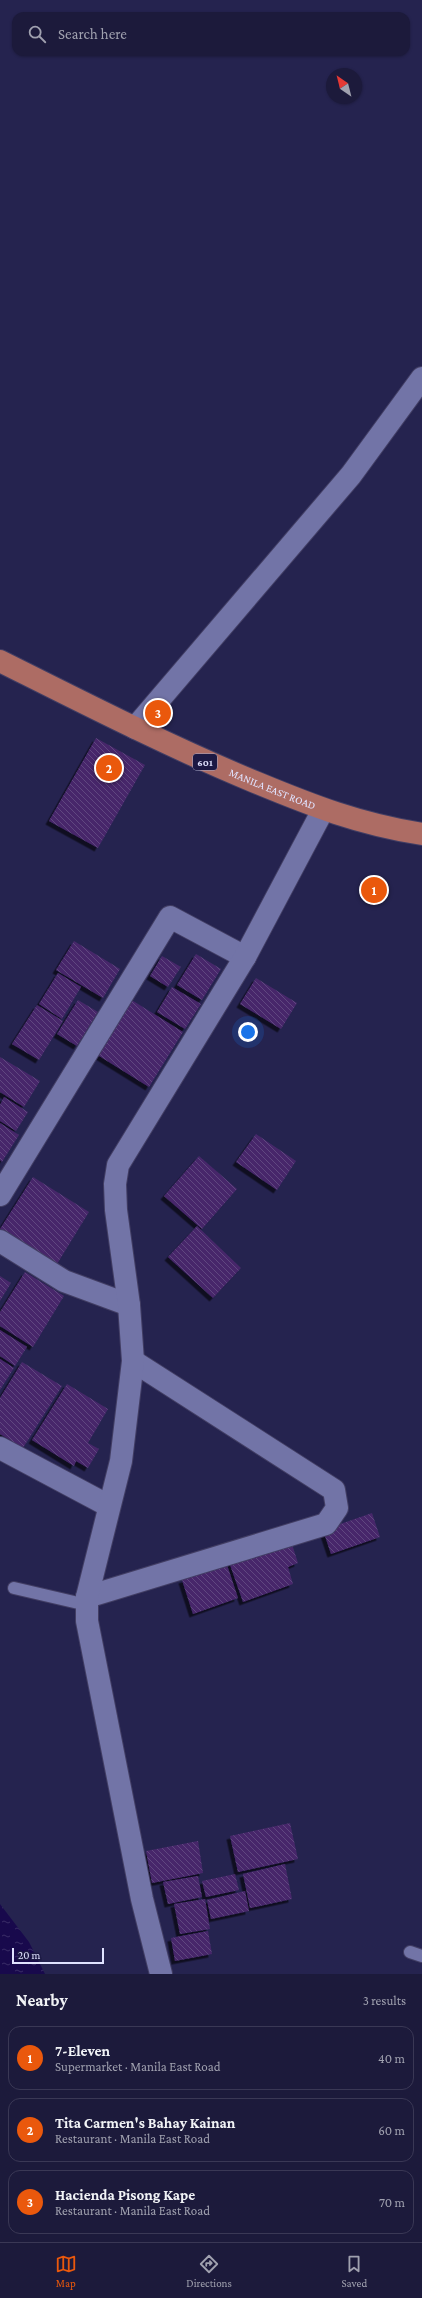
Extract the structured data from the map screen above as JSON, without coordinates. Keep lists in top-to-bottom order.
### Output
{
  "streets": {
    "main road": ["601", "MANILA EAST ROAD"]
  },
  "scale_bar": "20 m",
  "north": "top left",
  "page": {
    "search": "Search here",
    "pins": ["3", "2", "1"],
    "scale": "20 m",
    "heading": ["Nearby", "3 results"],
    "list": [
      {
        "mark": "1",
        "name": "7-Eleven",
        "note": "Supermarket · Manila East Road",
        "value": "40 m"
      },
      {
        "mark": "2",
        "name": "Tita Carmen's Bahay Kainan",
        "note": "Restaurant · Manila East Road",
        "value": "60 m"
      },
      {
        "mark": "3",
        "name": "Hacienda Pisong Kape",
        "note": "Restaurant · Manila East Road",
        "value": "70 m"
      }
    ],
    "nav": ["Map", "Directions", "Saved"]
  }
}
